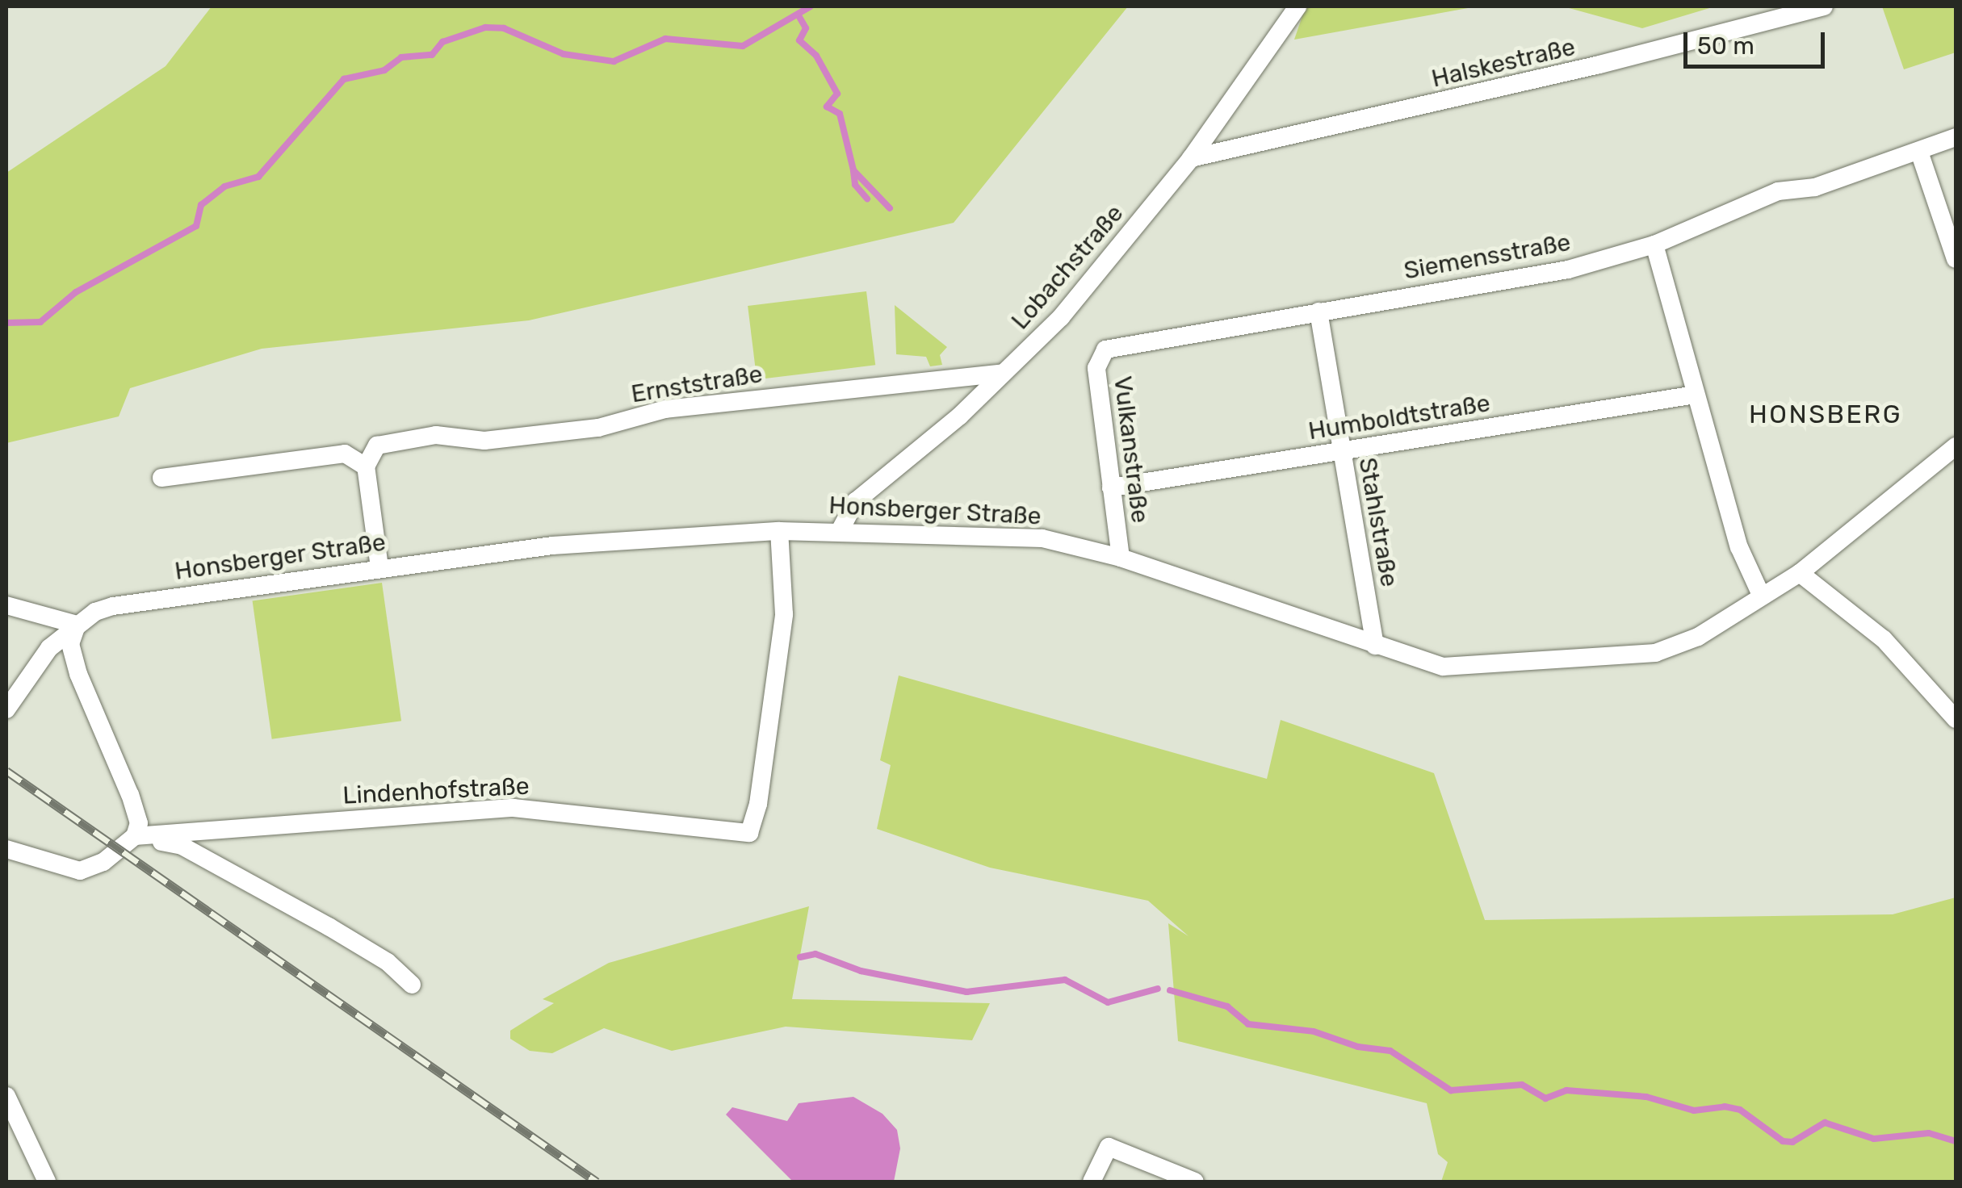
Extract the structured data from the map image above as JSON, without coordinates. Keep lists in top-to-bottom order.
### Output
{
  "streets": {
    "street": [
      "Halskestraße",
      "Siemensstraße",
      "Lobachstraße",
      "Ernststraße",
      "Humboldtstraße",
      "Vulkanstraße",
      "Honsberger Straße",
      "Stahlstraße",
      "Lindenhofstraße"
    ]
  },
  "crossings": [
    ["Halskestraße", "Lobachstraße"],
    ["Siemensstraße", "Vulkanstraße"],
    ["Siemensstraße", "Stahlstraße"],
    ["Lobachstraße", "Ernststraße"],
    ["Lobachstraße", "Honsberger Straße"],
    ["Humboldtstraße", "Vulkanstraße"],
    ["Humboldtstraße", "Stahlstraße"],
    ["Vulkanstraße", "Honsberger Straße"],
    ["Honsberger Straße", "Stahlstraße"],
    ["Honsberger Straße", "Lindenhofstraße"]
  ],
  "districts": ["HONSBERG"],
  "scale_bar": "50 m"
}
